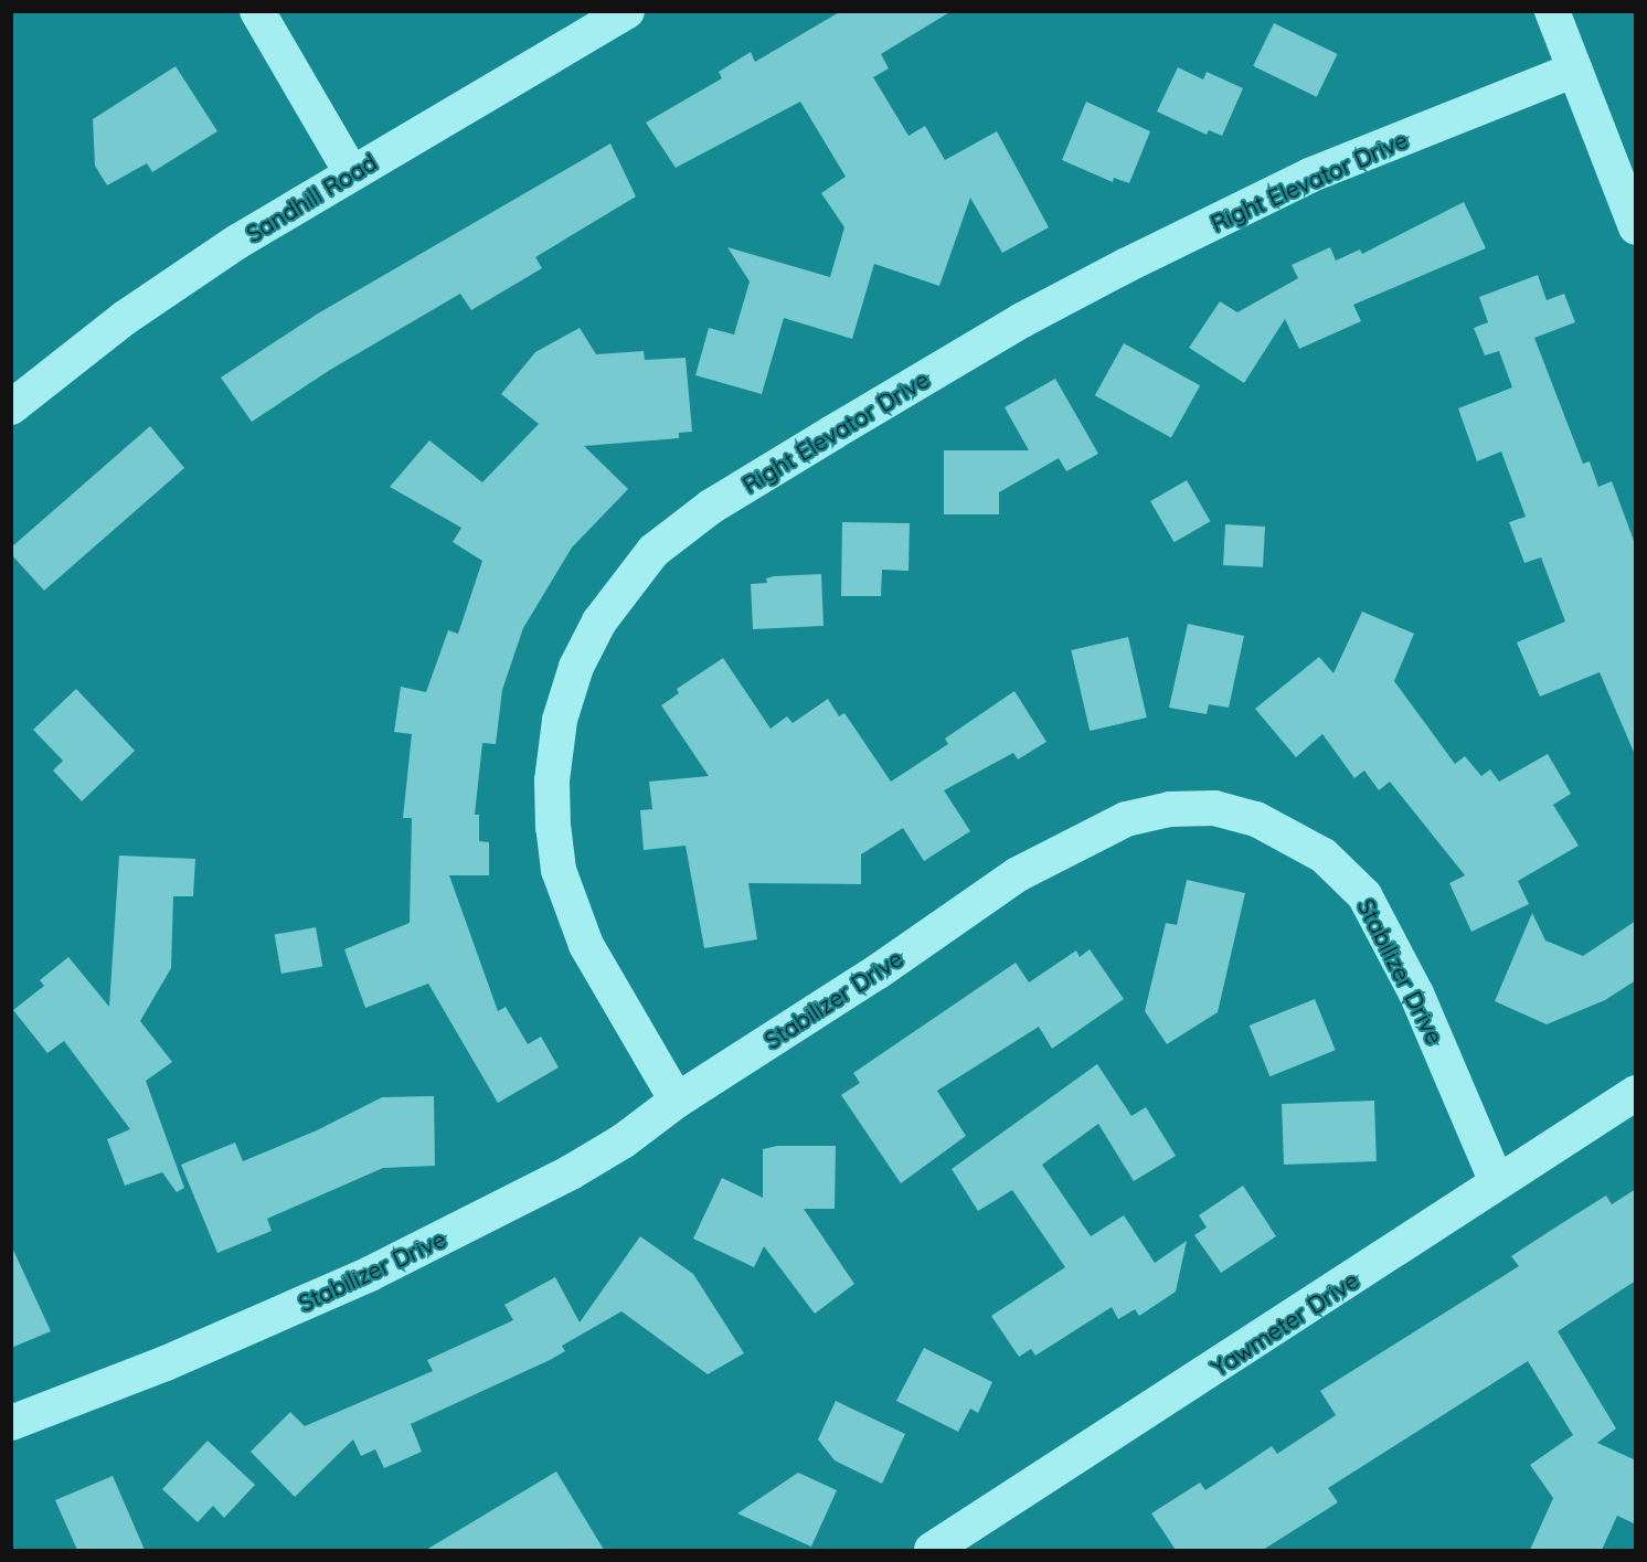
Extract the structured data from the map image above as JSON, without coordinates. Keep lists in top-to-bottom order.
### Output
{
  "streets": {
    "street": [
      "Right Elevator Drive",
      "Sandhill Road",
      "Stabilizer Drive",
      "Yawmeter Drive"
    ]
  },
  "crossings": [
    ["Right Elevator Drive", "Stabilizer Drive"],
    ["Stabilizer Drive", "Yawmeter Drive"]
  ]
}
